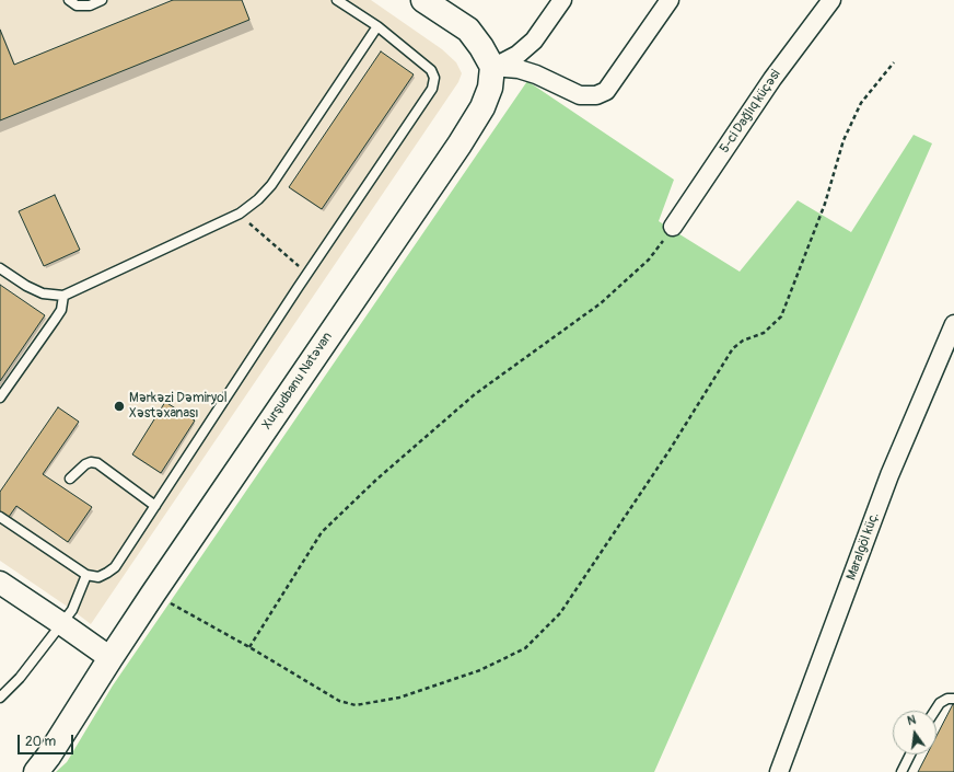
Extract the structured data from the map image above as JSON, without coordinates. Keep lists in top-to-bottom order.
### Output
{
  "streets": {
    "main road": ["Xurşudbanu Natəvan"],
    "street": ["5-ci Dağlıq küçəsi", "Maralgöl küç."]
  },
  "places": ["Mərkəzi Dəmiryol Xəstəxanası"],
  "scale_bar": "20 m",
  "north": "top"
}
